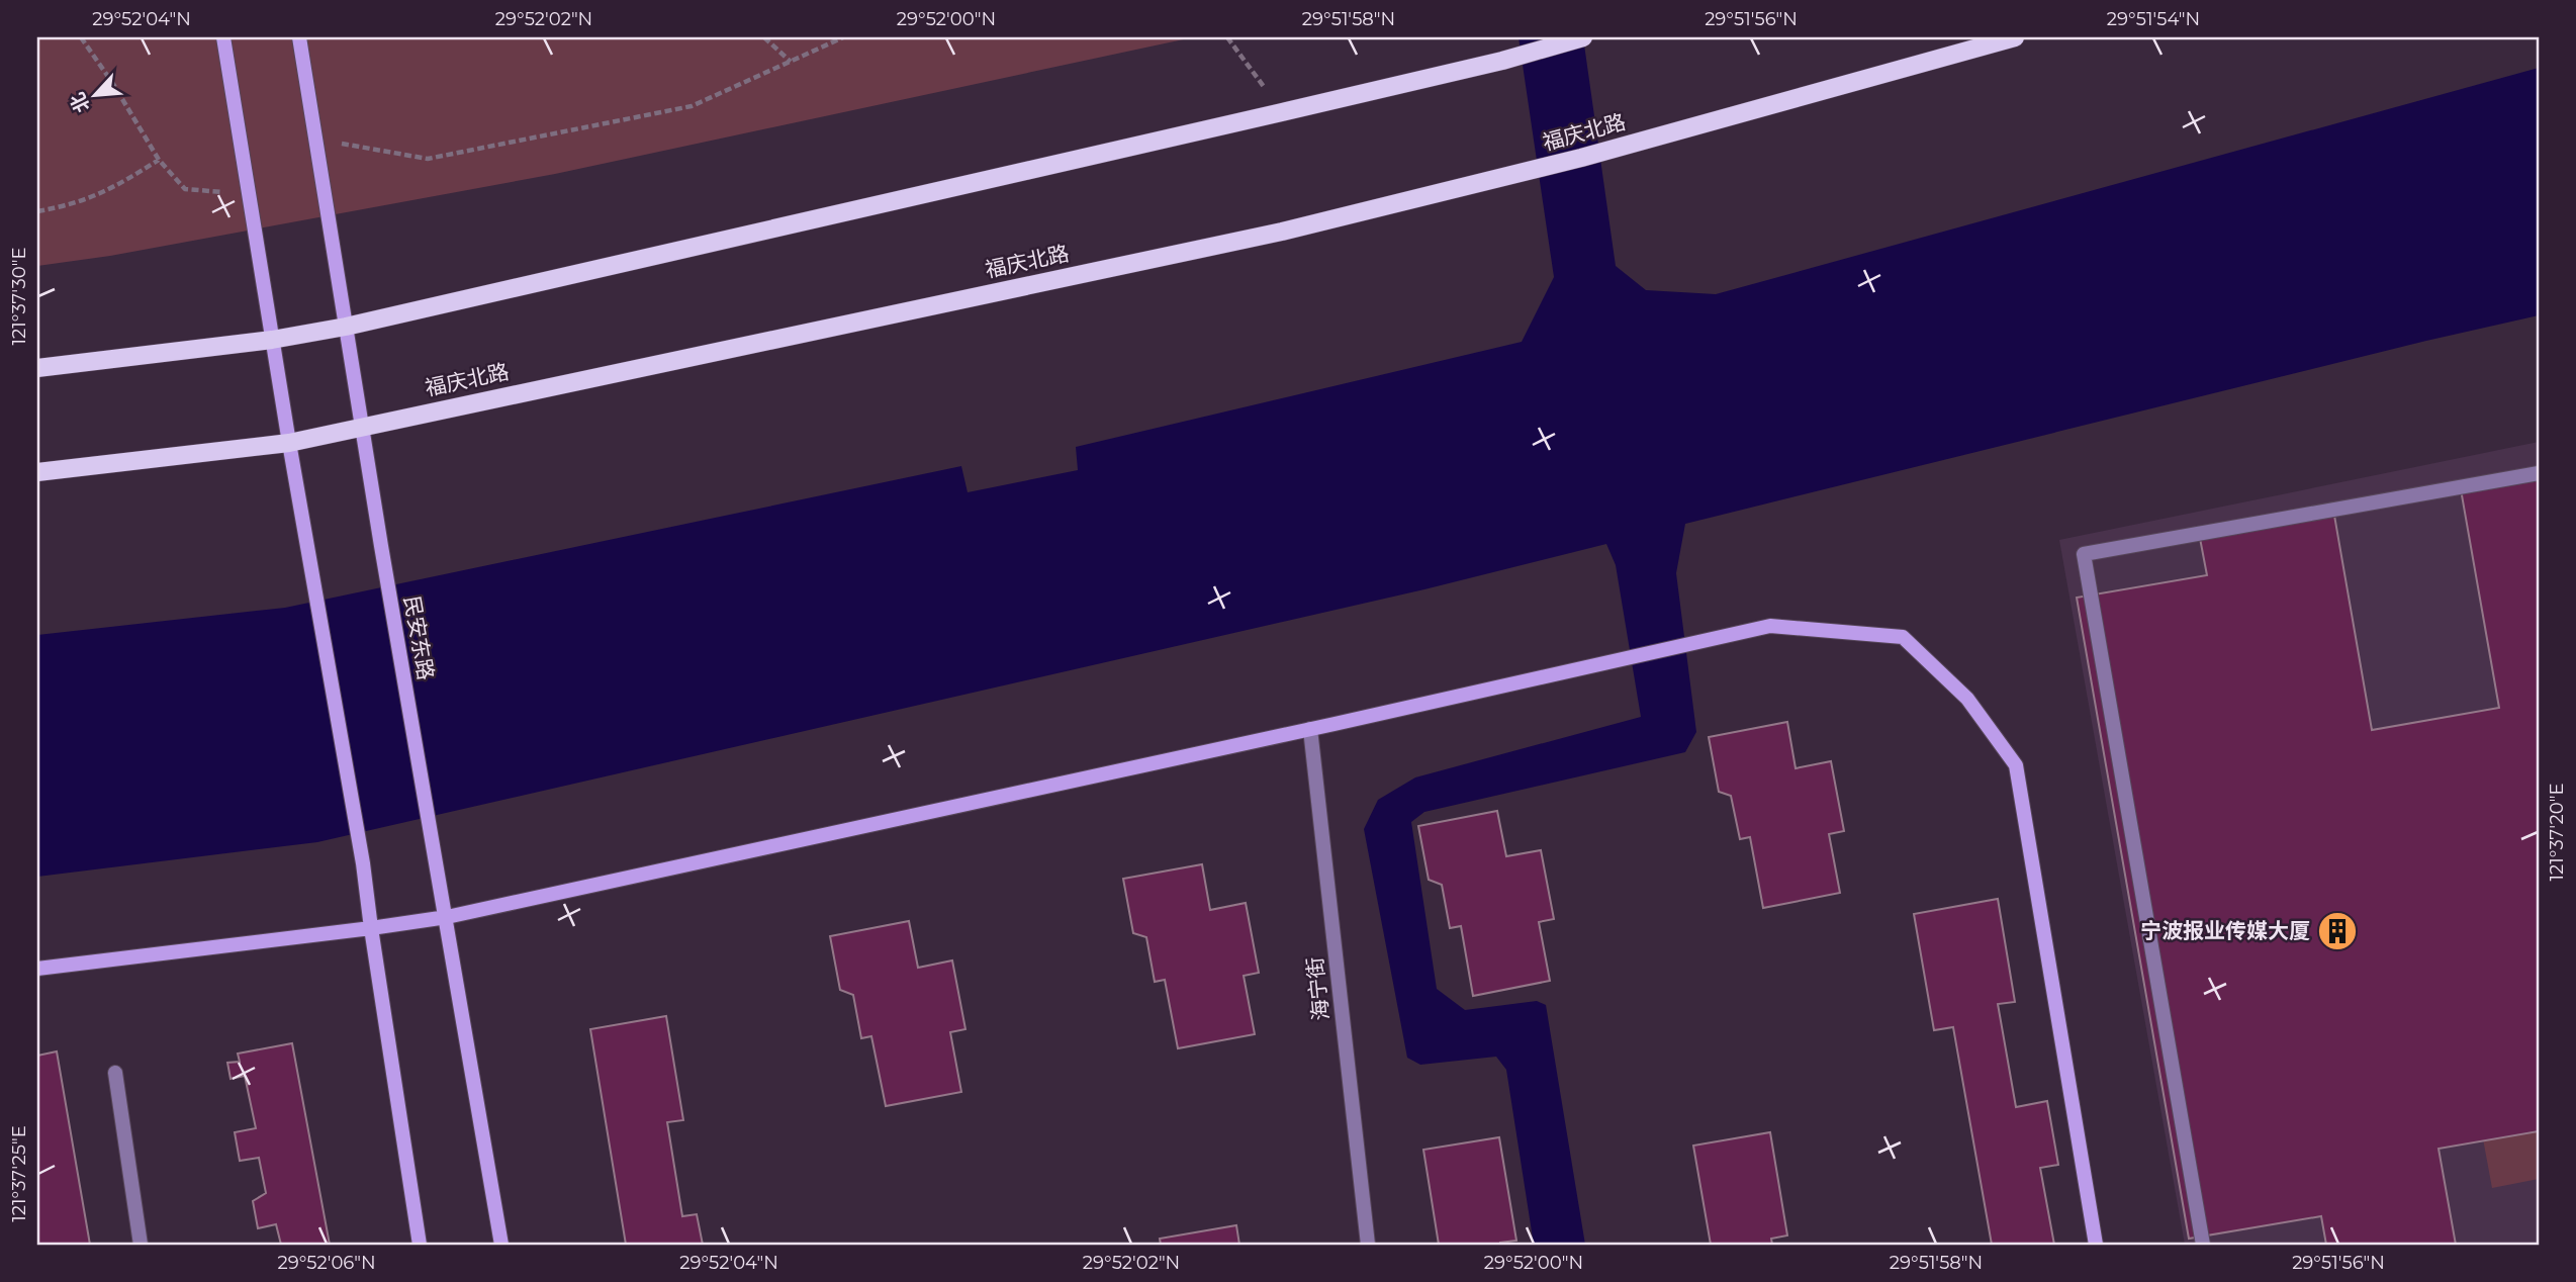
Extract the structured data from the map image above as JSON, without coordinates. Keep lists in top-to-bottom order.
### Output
{
  "streets": {
    "main road": ["福庆北路"],
    "street": ["民安东路", "海宁街"]
  },
  "crossings": [
    ["福庆北路", "民安东路"]
  ],
  "places": {
    "building": ["宁波报业传媒大厦"]
  },
  "north": "bottom left",
  "coordinates": [
    "29°52'04\"N",
    "29°52'02\"N",
    "29°52'00\"N",
    "29°51'58\"N",
    "29°51'56\"N",
    "29°51'54\"N",
    "121°37'30\"E",
    "121°37'20\"E",
    "121°37'25\"E",
    "29°52'06\"N"
  ]
}
